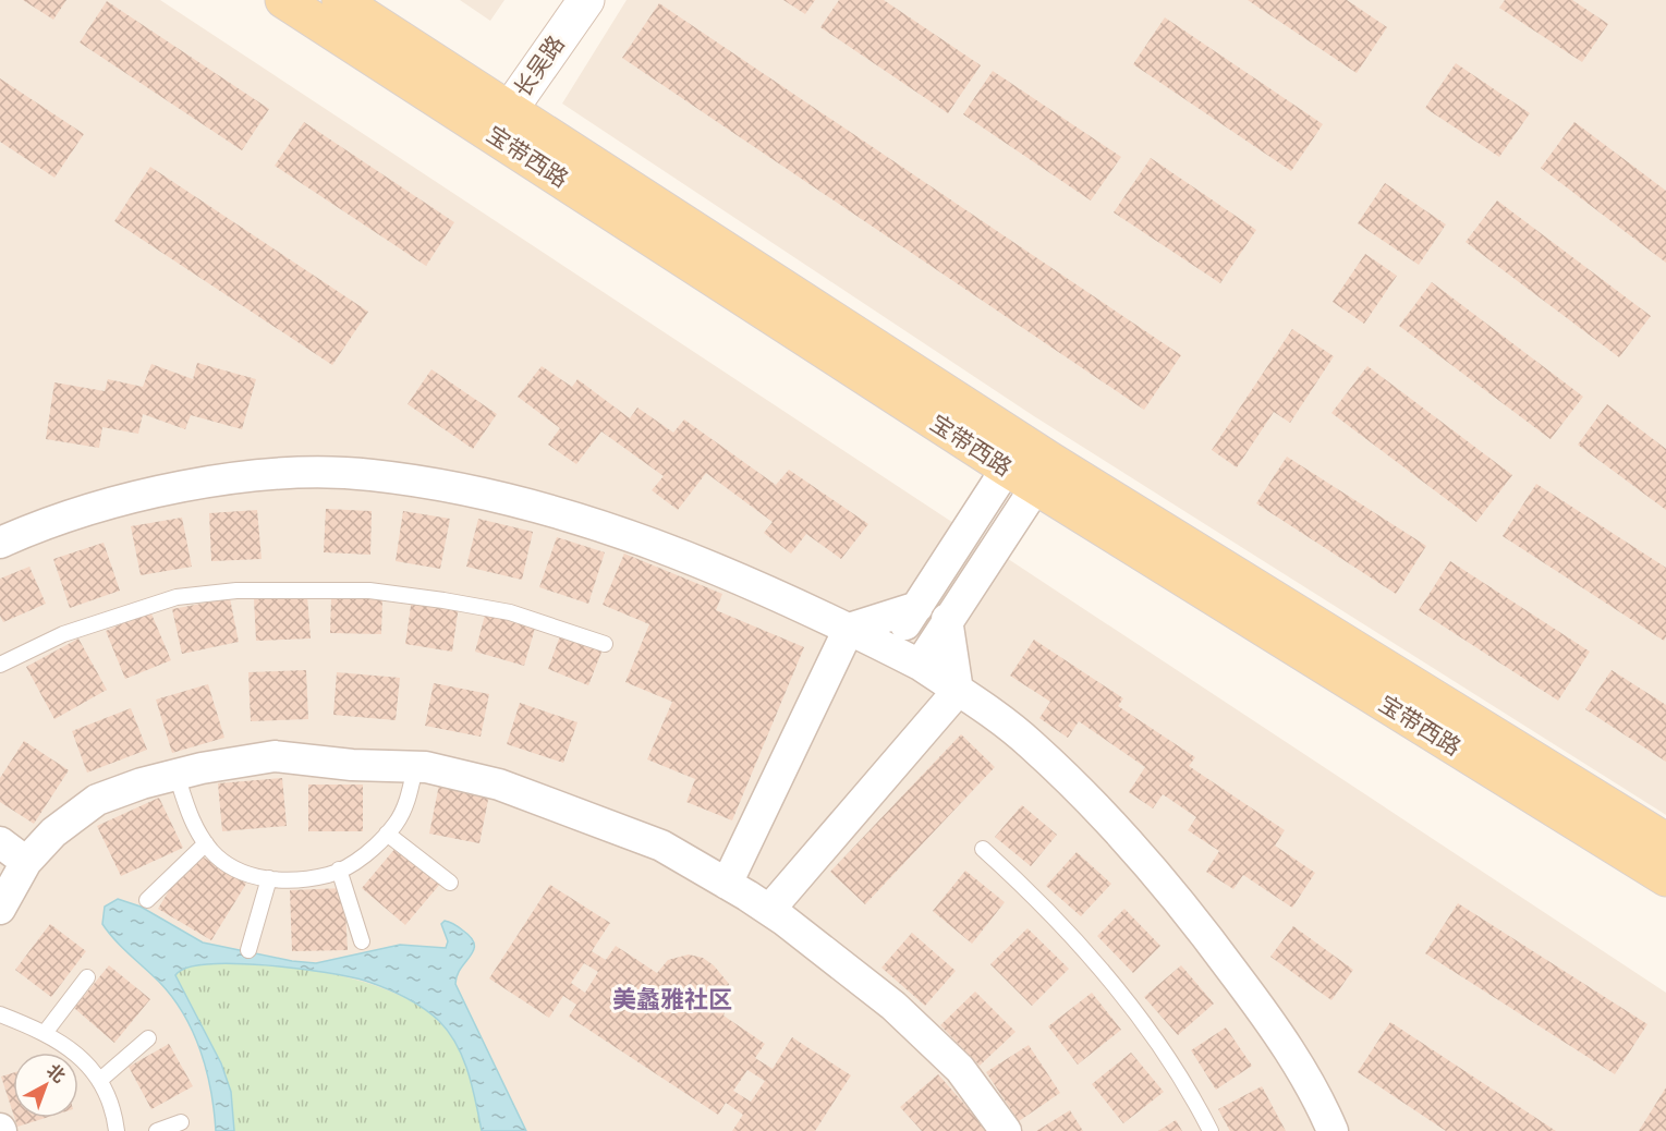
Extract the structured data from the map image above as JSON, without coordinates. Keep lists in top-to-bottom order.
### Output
{
  "streets": {
    "main road": ["宝带西路"],
    "street": ["长吴路"]
  },
  "crossings": [
    ["长吴路", "宝带西路"]
  ],
  "districts": ["美蠡雅社区"],
  "north": "top right"
}
